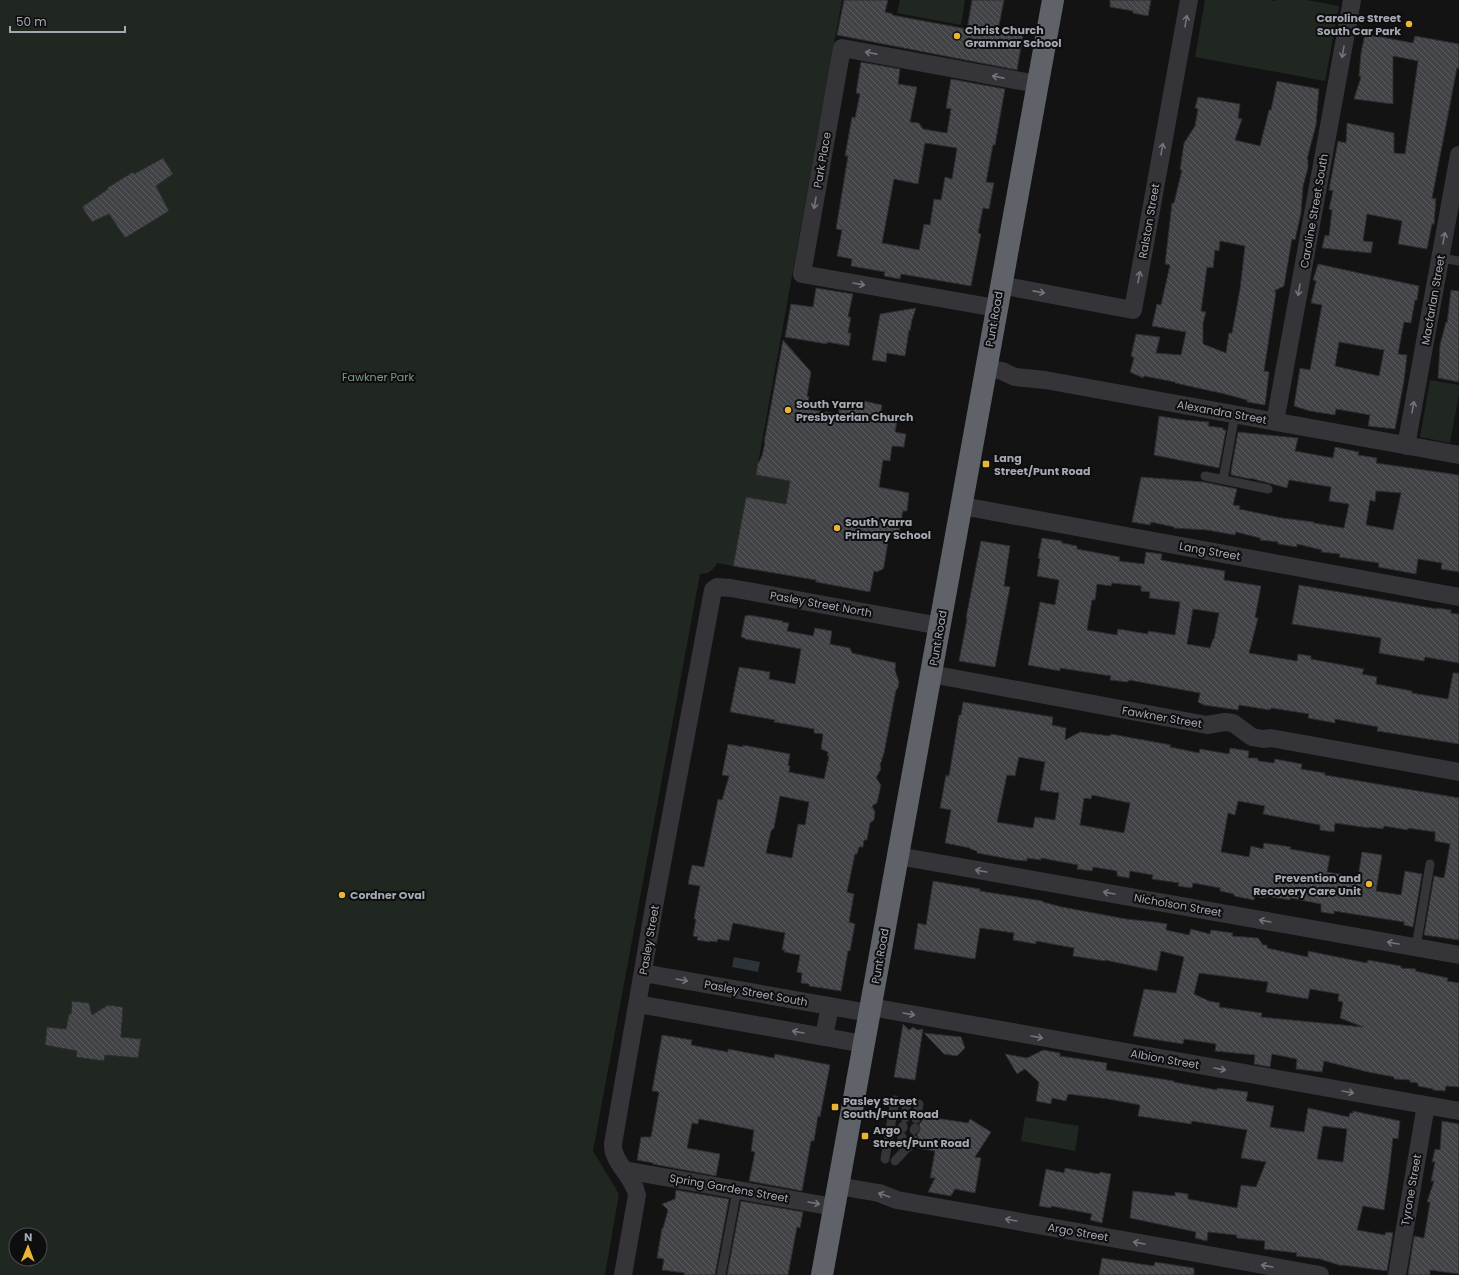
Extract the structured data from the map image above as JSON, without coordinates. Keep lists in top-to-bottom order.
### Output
{
  "streets": {
    "highway": ["Punt Road"],
    "street": [
      "Park Place",
      "Caroline Street South",
      "Ralston Street",
      "Macfarlan Street",
      "Alexandra Street",
      "Lang Street",
      "Pasley Street North",
      "Fawkner Street",
      "Nicholson Street",
      "Pasley Street",
      "Pasley Street South",
      "Albion Street",
      "Spring Gardens Street",
      "Tyrone Street",
      "Argo Street"
    ]
  },
  "crossings": [
    ["Park Place", "Punt Road"],
    ["Caroline Street South", "Alexandra Street"],
    ["Ralston Street", "Punt Road"],
    ["Macfarlan Street", "Alexandra Street"],
    ["Punt Road", "Alexandra Street"],
    ["Punt Road", "Lang Street"],
    ["Punt Road", "Pasley Street North"],
    ["Punt Road", "Fawkner Street"],
    ["Punt Road", "Nicholson Street"],
    ["Punt Road", "Pasley Street South"],
    ["Punt Road", "Albion Street"],
    ["Punt Road", "Spring Gardens Street"],
    ["Punt Road", "Argo Street"],
    ["Pasley Street North", "Pasley Street"],
    ["Pasley Street", "Pasley Street South"],
    ["Pasley Street", "Spring Gardens Street"],
    ["Pasley Street South", "Albion Street"],
    ["Albion Street", "Tyrone Street"]
  ],
  "one_way": [
    "Caroline Street South",
    "Macfarlan Street",
    "Nicholson Street",
    "Albion Street",
    "Spring Gardens Street",
    "Argo Street"
  ],
  "parks": ["Fawkner Park"],
  "places": {
    "other": [
      "Caroline Street South Car Park",
      "Christ Church Grammar School",
      "South Yarra Presbyterian Church",
      "South Yarra Primary School",
      "Prevention and Recovery Care Unit",
      "Cordner Oval"
    ],
    "transit": ["Lang Street/Punt Road", "Pasley Street South/Punt Road", "Argo Street/Punt Road"]
  },
  "scale_bar": "50 m",
  "north": "top"
}
